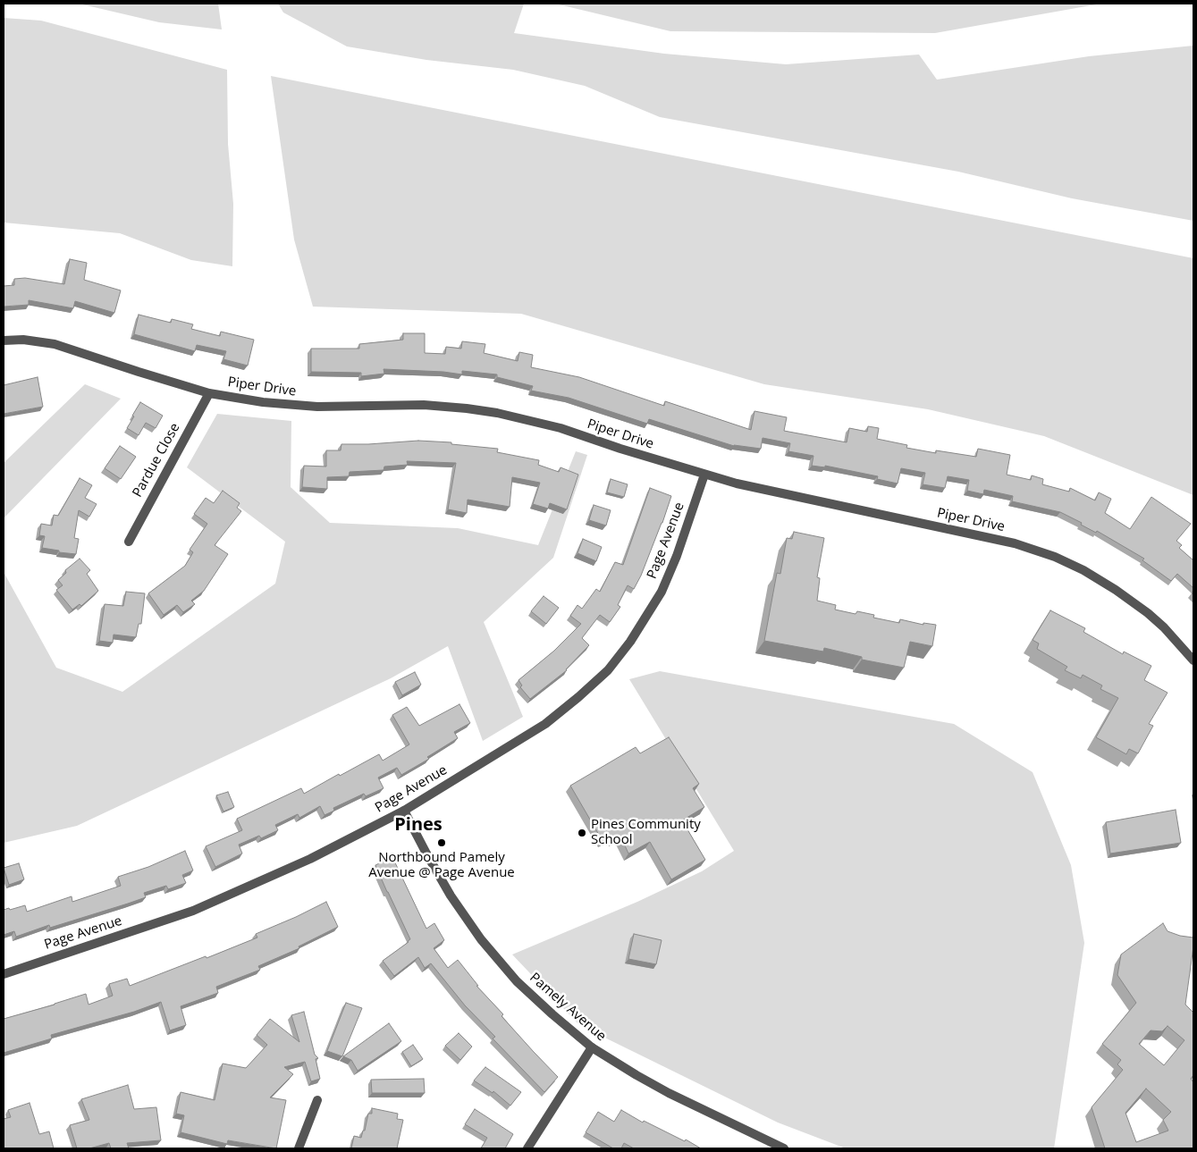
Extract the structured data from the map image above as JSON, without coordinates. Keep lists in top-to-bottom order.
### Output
{
  "streets": {
    "street": [
      "Piper Drive",
      "Pardue Close",
      "Page Avenue",
      "Pamely Avenue"
    ]
  },
  "crossings": [
    ["Piper Drive", "Pardue Close"],
    ["Piper Drive", "Page Avenue"],
    ["Page Avenue", "Pamely Avenue"]
  ],
  "districts": ["Pines"],
  "places": ["Pines Community School", "Northbound Pamely Avenue @ Page Avenue"]
}
